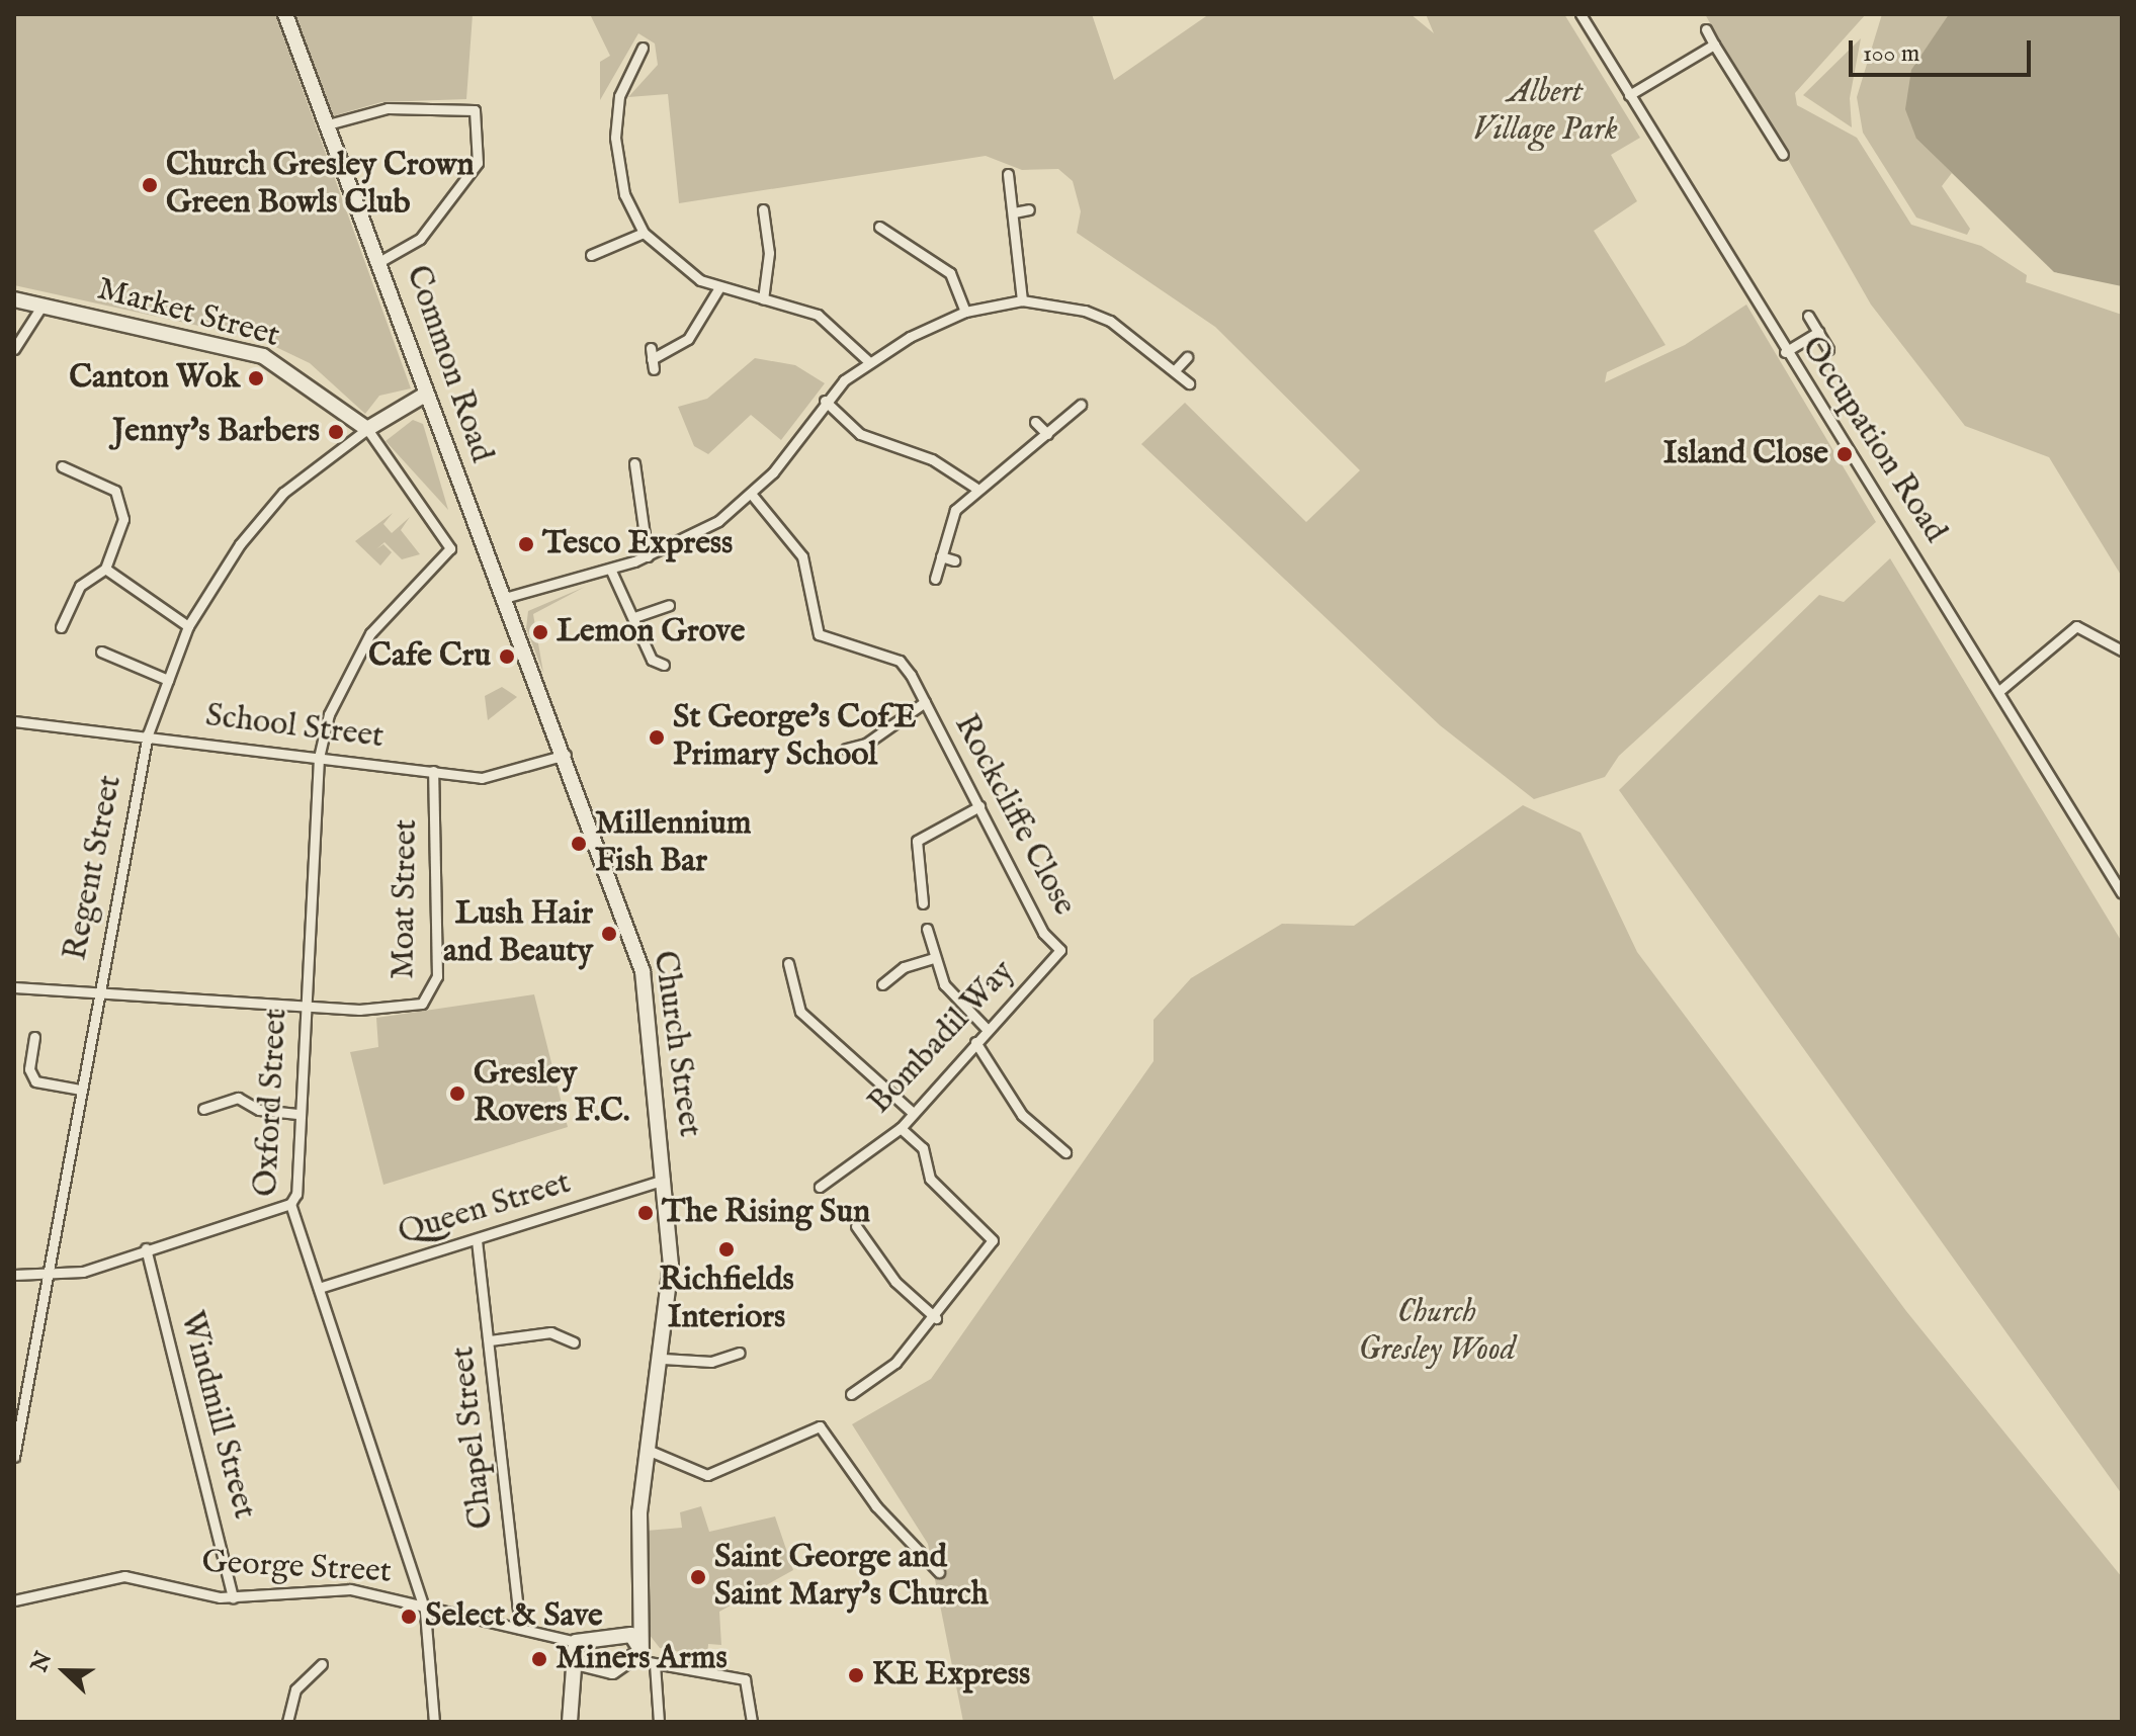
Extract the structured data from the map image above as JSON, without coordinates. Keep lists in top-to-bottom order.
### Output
{
  "streets": {
    "street": [
      "Market Street",
      "Common Road",
      "Occupation Road",
      "School Street",
      "Rockcliffe Close",
      "Regent Street",
      "Moat Street",
      "Bombadil Way",
      "Church Street",
      "Oxford Street",
      "Queen Street",
      "Windmill Street",
      "Chapel Street",
      "George Street"
    ]
  },
  "crossings": [
    ["Market Street", "Regent Street"],
    ["Market Street", "Oxford Street"],
    ["Common Road", "Regent Street"],
    ["Common Road", "Church Street"],
    ["School Street", "Regent Street"],
    ["School Street", "Moat Street"],
    ["School Street", "Church Street"],
    ["School Street", "Oxford Street"],
    ["Rockcliffe Close", "Bombadil Way"],
    ["Moat Street", "Oxford Street"],
    ["Church Street", "Queen Street"],
    ["Oxford Street", "Queen Street"],
    ["Oxford Street", "George Street"],
    ["Queen Street", "Chapel Street"],
    ["Windmill Street", "George Street"],
    ["Chapel Street", "George Street"]
  ],
  "parks": ["Albert Village Park", "Church Gresley Wood"],
  "places": [
    "Church Gresley Crown Green Bowls Club",
    "Canton Wok",
    "Jenny's Barbers",
    "Island Close",
    "Tesco Express",
    "Lemon Grove",
    "Cafe Cru",
    "St George's CofE Primary School",
    "Millennium Fish Bar",
    "Lush Hair and Beauty",
    "Gresley Rovers F.C.",
    "The Rising Sun",
    "Richfields Interiors",
    "Saint George and Saint Mary's Church",
    "Select & Save",
    "Miners Arms",
    "KE Express"
  ],
  "scale_bar": "100 m",
  "north": "left"
}
